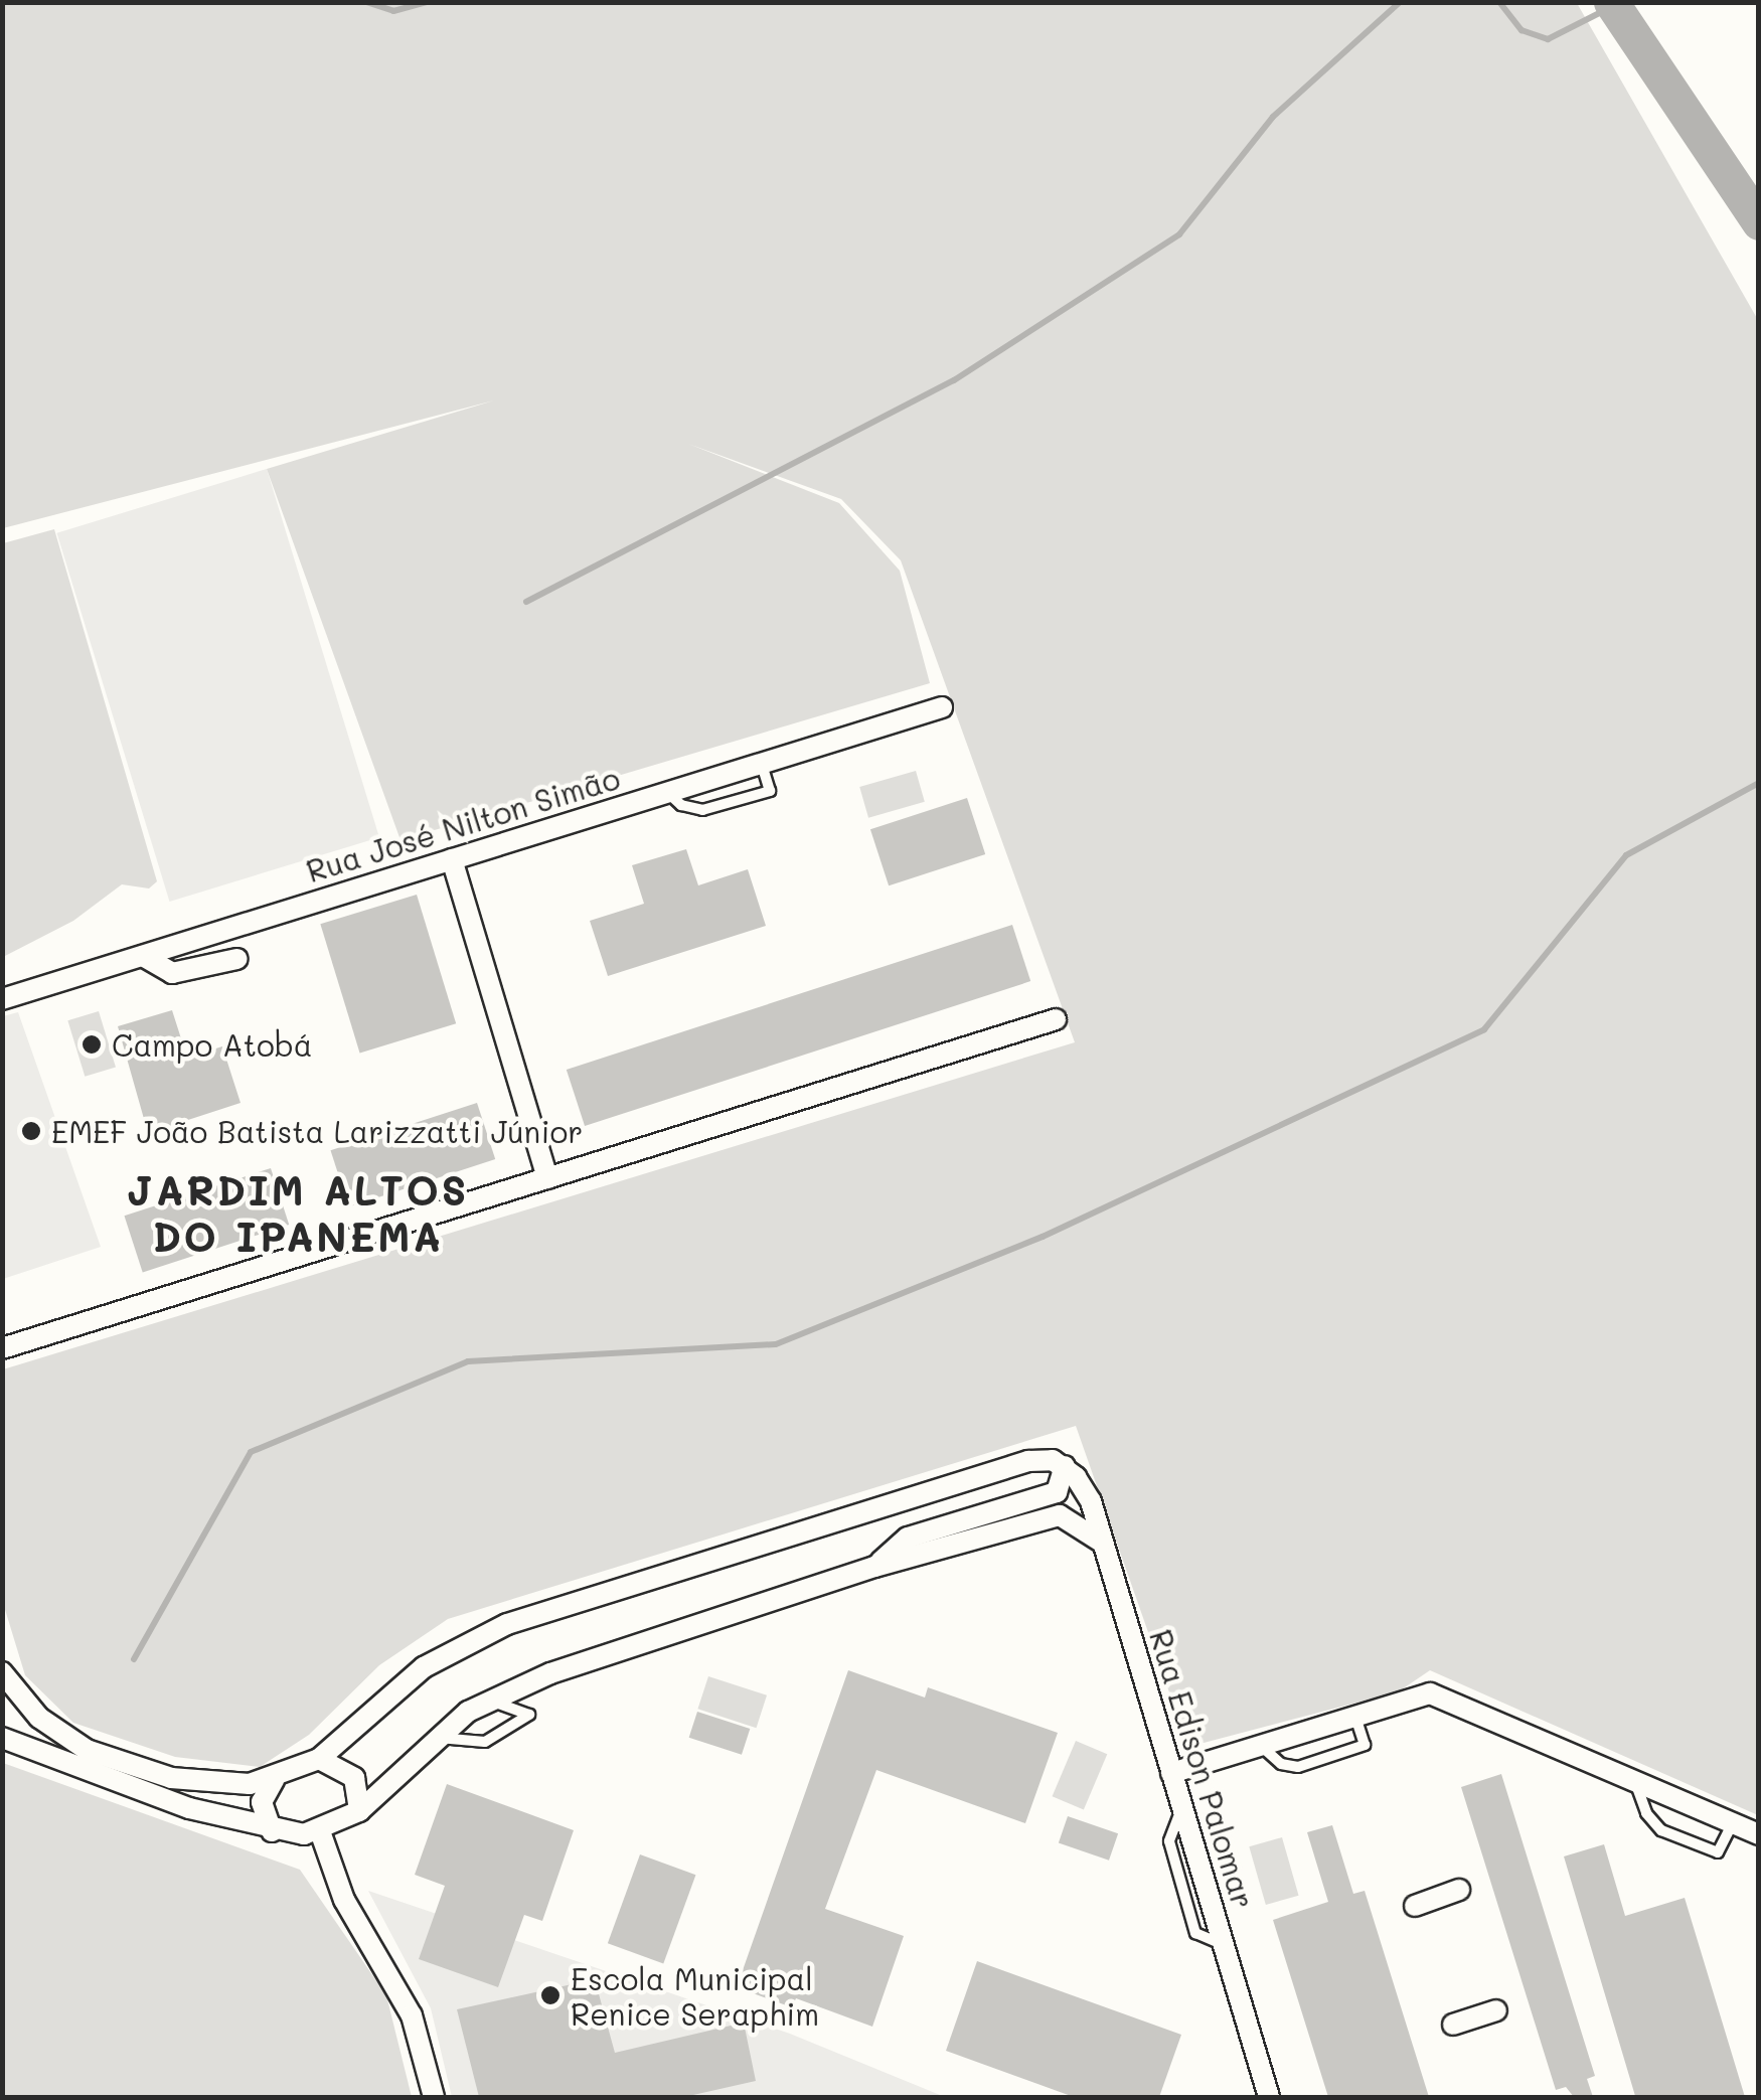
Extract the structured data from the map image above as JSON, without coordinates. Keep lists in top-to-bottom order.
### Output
{
  "streets": {
    "street": ["Rua José Nilton Simão", "Rua Edison Palomar"]
  },
  "districts": ["JARDIM ALTOS DO IPANEMA"],
  "places": ["Campo Atobá", "EMEF João Batista Larizzatti Júnior", "Escola Municipal Renice Seraphim"]
}
